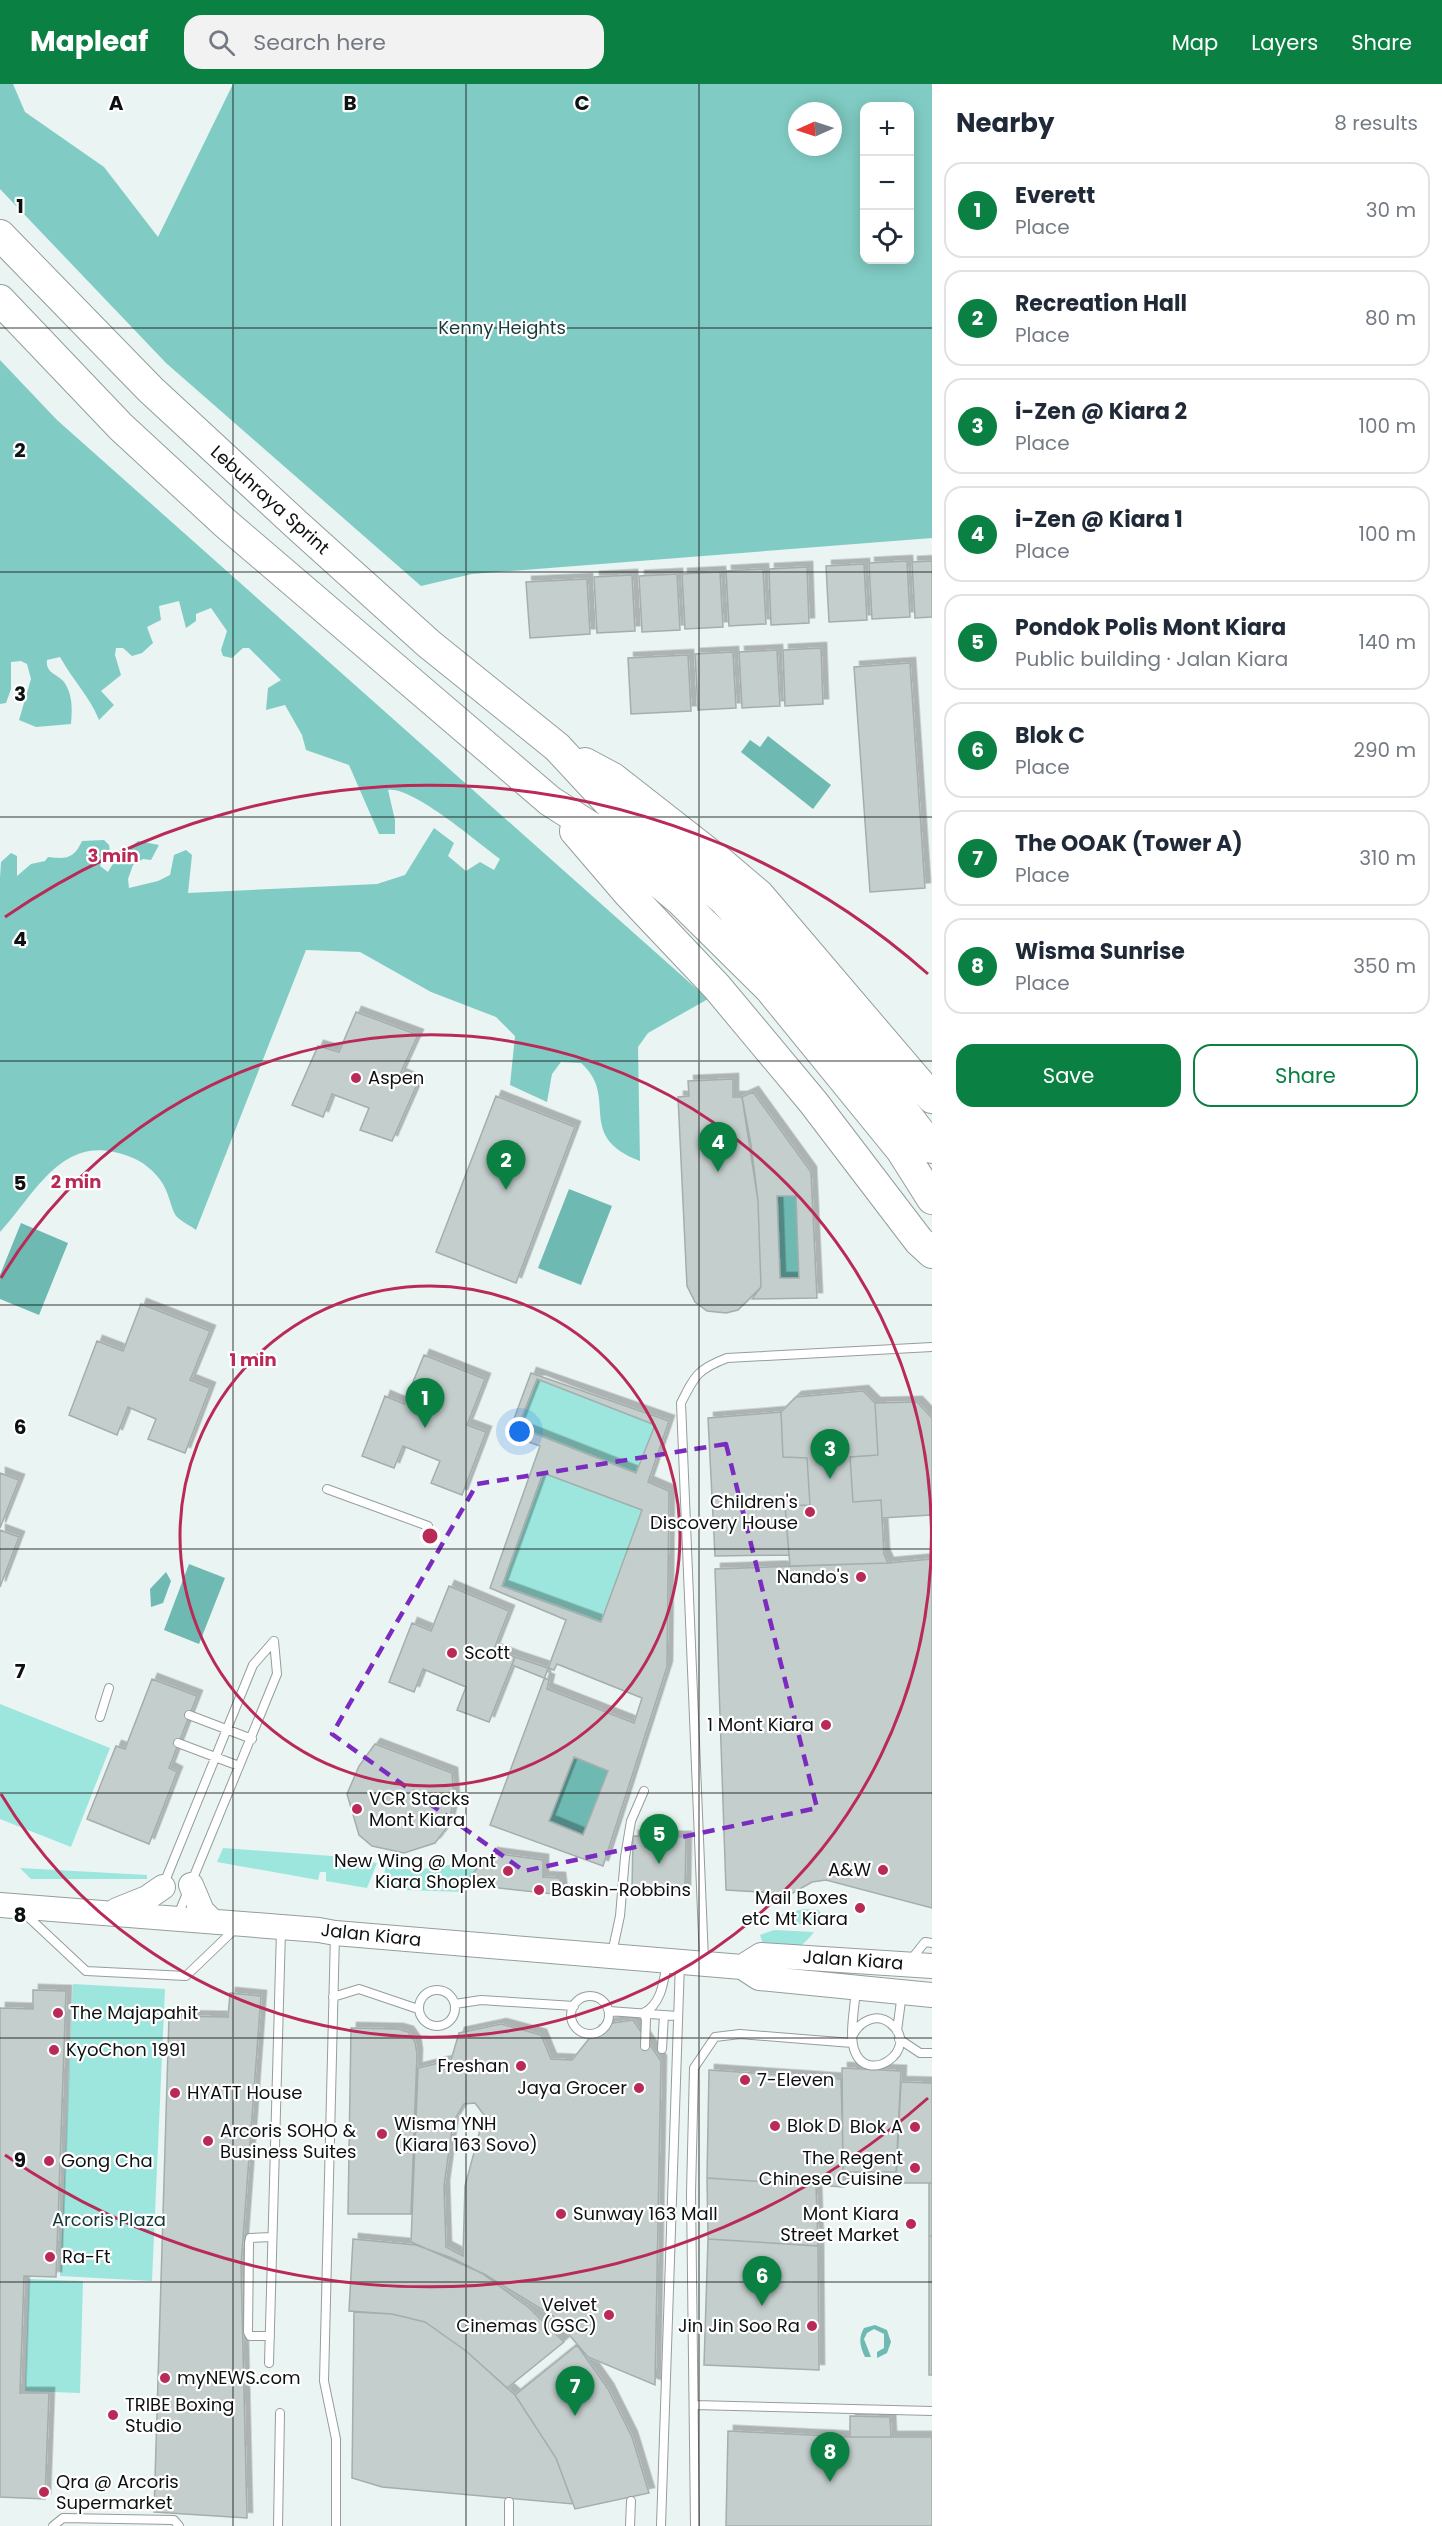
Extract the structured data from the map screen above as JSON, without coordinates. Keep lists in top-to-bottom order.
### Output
{
  "streets": {
    "highway": ["Lebuhraya Sprint"],
    "main road": ["Jalan Kiara"]
  },
  "parks": ["Kenny Heights", "Arcoris Plaza"],
  "places": [
    "Aspen",
    "Children's Discovery House",
    "Nando's",
    "Scott",
    "1 Mont Kiara",
    "VCR Stacks Mont Kiara",
    "A&W",
    "New Wing @ Mont Kiara Shoplex",
    "Baskin-Robbins",
    "Mail Boxes etc Mt Kiara",
    "The Majapahit",
    "KyoChon 1991",
    "Freshan",
    "7-Eleven",
    "Jaya Grocer",
    "HYATT House",
    "Blok D",
    "Blok A",
    "Wisma YNH (Kiara 163 Sovo)",
    "Arcoris SOHO & Business Suites",
    "Gong Cha",
    "The Regent Chinese Cuisine",
    "Sunway 163 Mall",
    "Mont Kiara Street Market",
    "Ra-Ft",
    "Velvet Cinemas (GSC)",
    "Jin Jin Soo Ra",
    "myNEWS.com",
    "TRIBE Boxing Studio",
    "Qra @ Arcoris Supermarket"
  ],
  "north": "left",
  "page": {
    "header": "Mapleaf",
    "search": "Search here",
    "nav": ["Map", "Layers", "Share"],
    "heading": ["Nearby", "8 results"],
    "map_buttons": ["+", "−"],
    "list": [
      {
        "mark": "1",
        "name": "Everett",
        "note": "Place",
        "value": "30 m"
      },
      {
        "mark": "2",
        "name": "Recreation Hall",
        "note": "Place",
        "value": "80 m"
      },
      {
        "mark": "3",
        "name": "i-Zen @ Kiara 2",
        "note": "Place",
        "value": "100 m"
      },
      {
        "mark": "4",
        "name": "i-Zen @ Kiara 1",
        "note": "Place",
        "value": "100 m"
      },
      {
        "mark": "5",
        "name": "Pondok Polis Mont Kiara",
        "note": "Public building · Jalan Kiara",
        "value": "140 m"
      },
      {
        "mark": "6",
        "name": "Blok C",
        "note": "Place",
        "value": "290 m"
      },
      {
        "mark": "7",
        "name": "The OOAK (Tower A)",
        "note": "Place",
        "value": "310 m"
      },
      {
        "mark": "8",
        "name": "Wisma Sunrise",
        "note": "Place",
        "value": "350 m"
      }
    ],
    "buttons": ["Save", "Share"],
    "pins": [
      "4",
      "2",
      "1",
      "3",
      "5",
      "6",
      "7",
      "8"
    ]
  },
  "grid": {
    "columns": ["A", "B", "C"],
    "rows": [
      "1",
      "2",
      "3",
      "4",
      "5",
      "6",
      "7",
      "8",
      "9"
    ]
  },
  "rings": ["3 min", "2 min", "1 min"]
}
